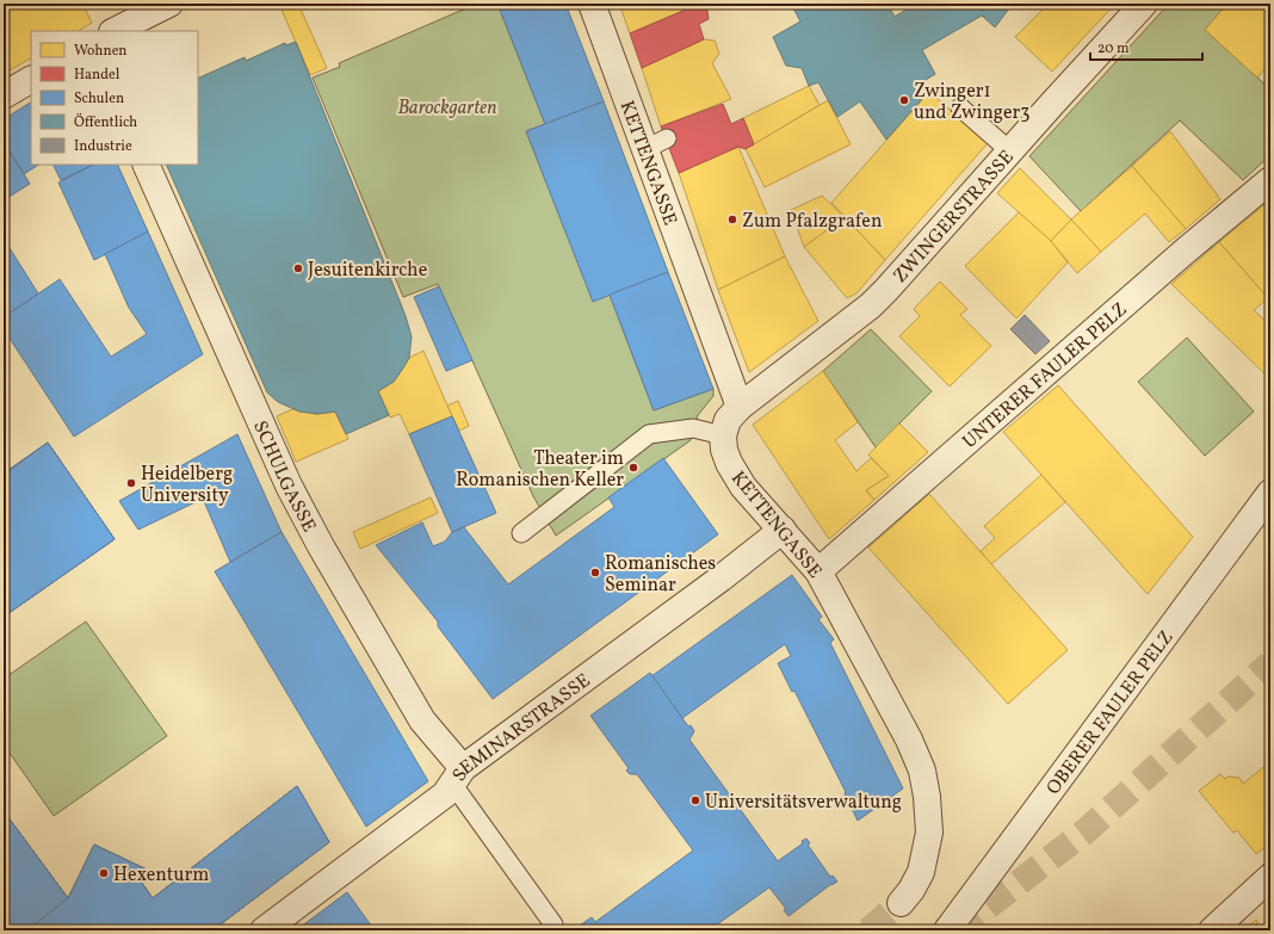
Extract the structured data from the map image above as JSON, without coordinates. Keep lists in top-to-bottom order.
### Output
{
  "streets": {
    "street": [
      "KETTENGASSE",
      "ZWINGERSTRASSE",
      "UNTERER FAULER PELZ",
      "SCHULGASSE",
      "OBERER FAULER PELZ",
      "SEMINARSTRASSE"
    ]
  },
  "crossings": [
    ["KETTENGASSE", "ZWINGERSTRASSE"],
    ["KETTENGASSE", "UNTERER FAULER PELZ"],
    ["KETTENGASSE", "SEMINARSTRASSE"],
    ["SCHULGASSE", "SEMINARSTRASSE"]
  ],
  "parks": ["Barockgarten"],
  "places": [
    "Zwinger1 und Zwinger3",
    "Zum Pfalzgrafen",
    "Jesuitenkirche",
    "Theater im Romanischen Keller",
    "Heidelberg University",
    "Romanisches Seminar",
    "Universitätsverwaltung",
    "Hexenturm"
  ],
  "legend": [
    "Wohnen",
    "Handel",
    "Schulen",
    "Öffentlich",
    "Industrie"
  ],
  "scale_bar": "20 m"
}
